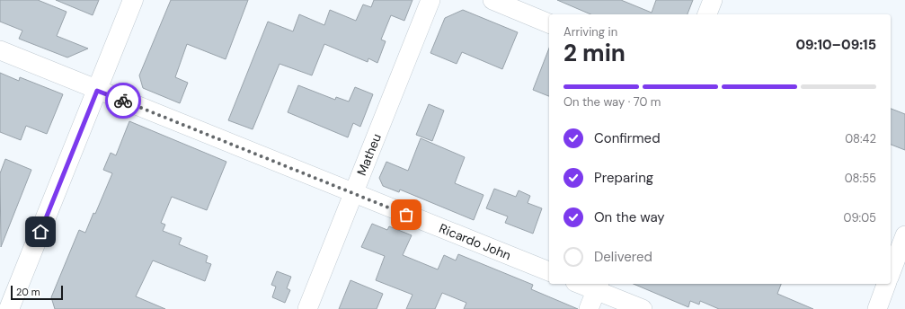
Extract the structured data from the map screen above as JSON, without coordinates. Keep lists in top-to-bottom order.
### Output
{
  "streets": {
    "street": ["Matheu", "Ricardo John"]
  },
  "crossings": [
    ["Matheu", "Ricardo John"]
  ],
  "scale_bar": "20 m",
  "page": {
    "heading": ["2 min", "Arriving in", "09:10–09:15"],
    "bar": "On the way · 70 m",
    "list": [
      ["Confirmed", "08:42"],
      ["Preparing", "08:55"],
      ["On the way", "09:05"],
      "Delivered"
    ],
    "scale": "20 m"
  }
}
